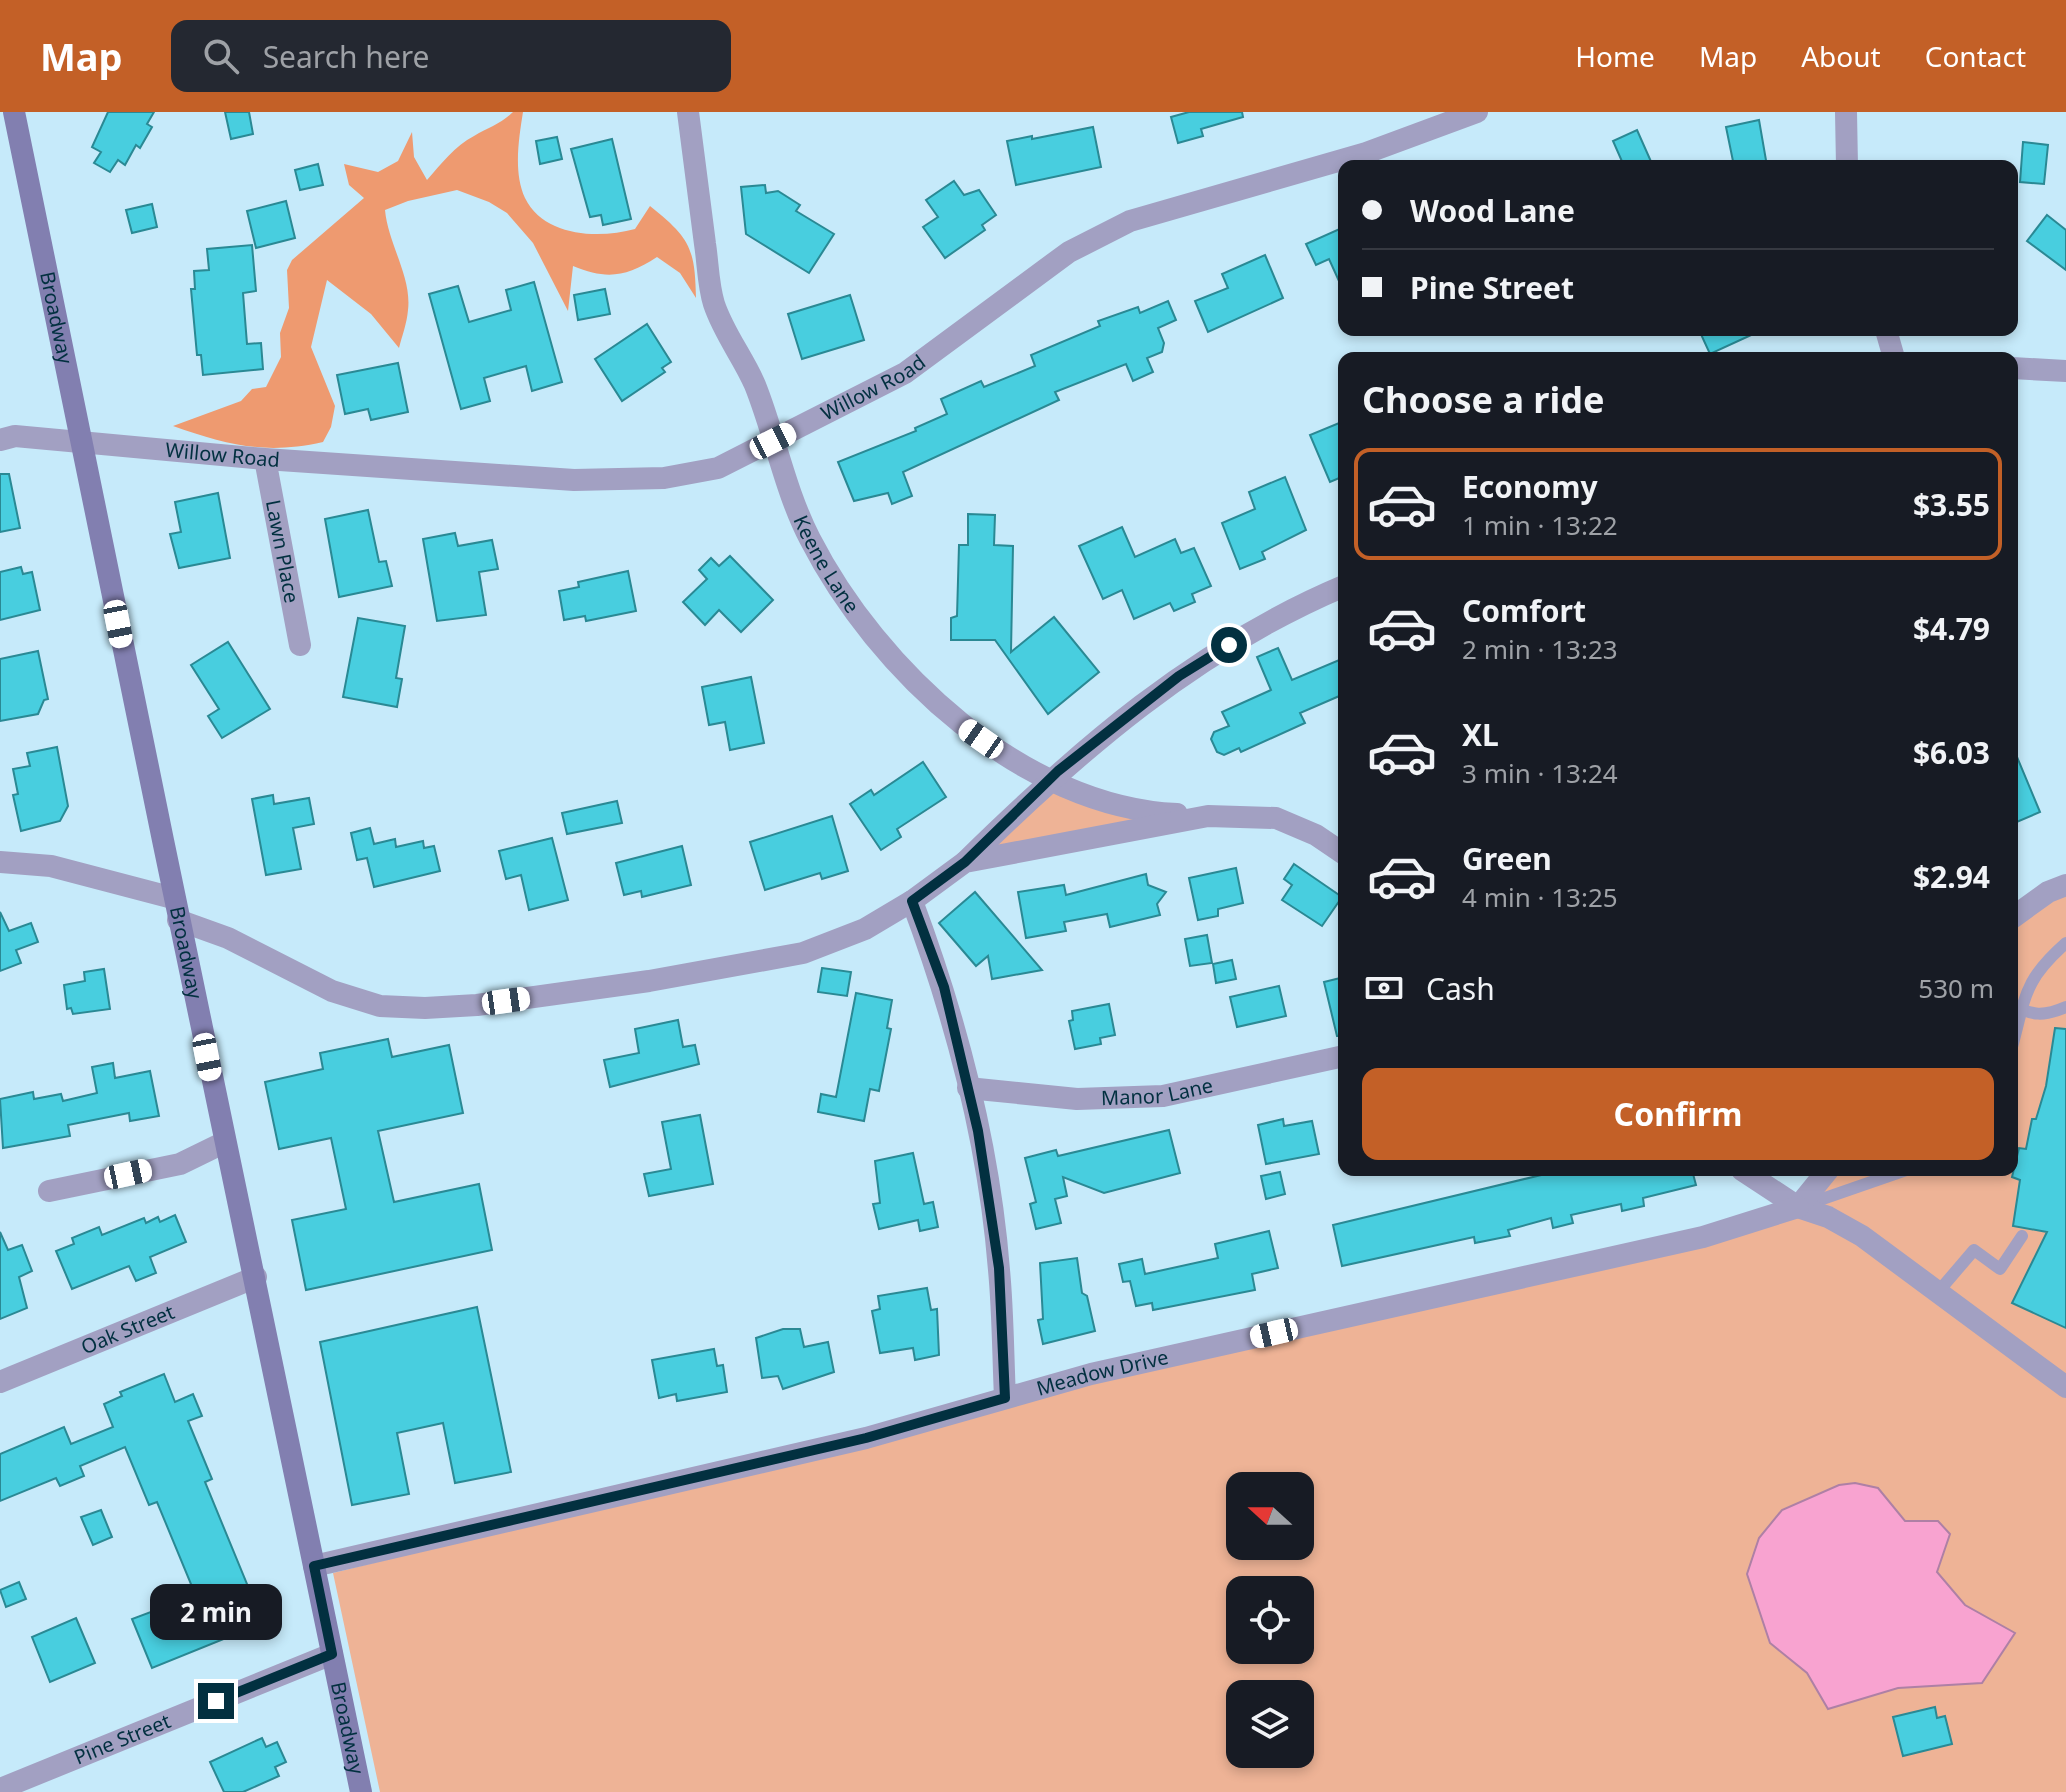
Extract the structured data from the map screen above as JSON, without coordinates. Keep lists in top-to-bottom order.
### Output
{
  "streets": {
    "main road": ["Broadway"],
    "street": [
      "Willow Road",
      "Lawn Place",
      "Keene Lane",
      "Manor Lane",
      "Oak Street",
      "Meadow Drive",
      "Pine Street"
    ]
  },
  "crossings": [
    ["Broadway", "Willow Road"],
    ["Broadway", "Oak Street"],
    ["Broadway", "Meadow Drive"],
    ["Broadway", "Pine Street"],
    ["Willow Road", "Lawn Place"],
    ["Willow Road", "Keene Lane"]
  ],
  "north": "left",
  "page": {
    "header": "Map",
    "search": "Search here",
    "nav": [
      "Home",
      "Map",
      "About",
      "Contact"
    ],
    "banner": ["Wood Lane", "Pine Street"],
    "heading": "Choose a ride",
    "list": [
      {
        "name": "Economy",
        "note": "1 min · 13:22",
        "value": "$3.55"
      },
      {
        "name": "Comfort",
        "note": "2 min · 13:23",
        "value": "$4.79"
      },
      {
        "name": "XL",
        "note": "3 min · 13:24",
        "value": "$6.03"
      },
      {
        "name": "Green",
        "note": "4 min · 13:25",
        "value": "$2.94"
      }
    ],
    "pay": ["Cash", "530 m"],
    "buttons": "Confirm",
    "bubble": "2 min"
  }
}
